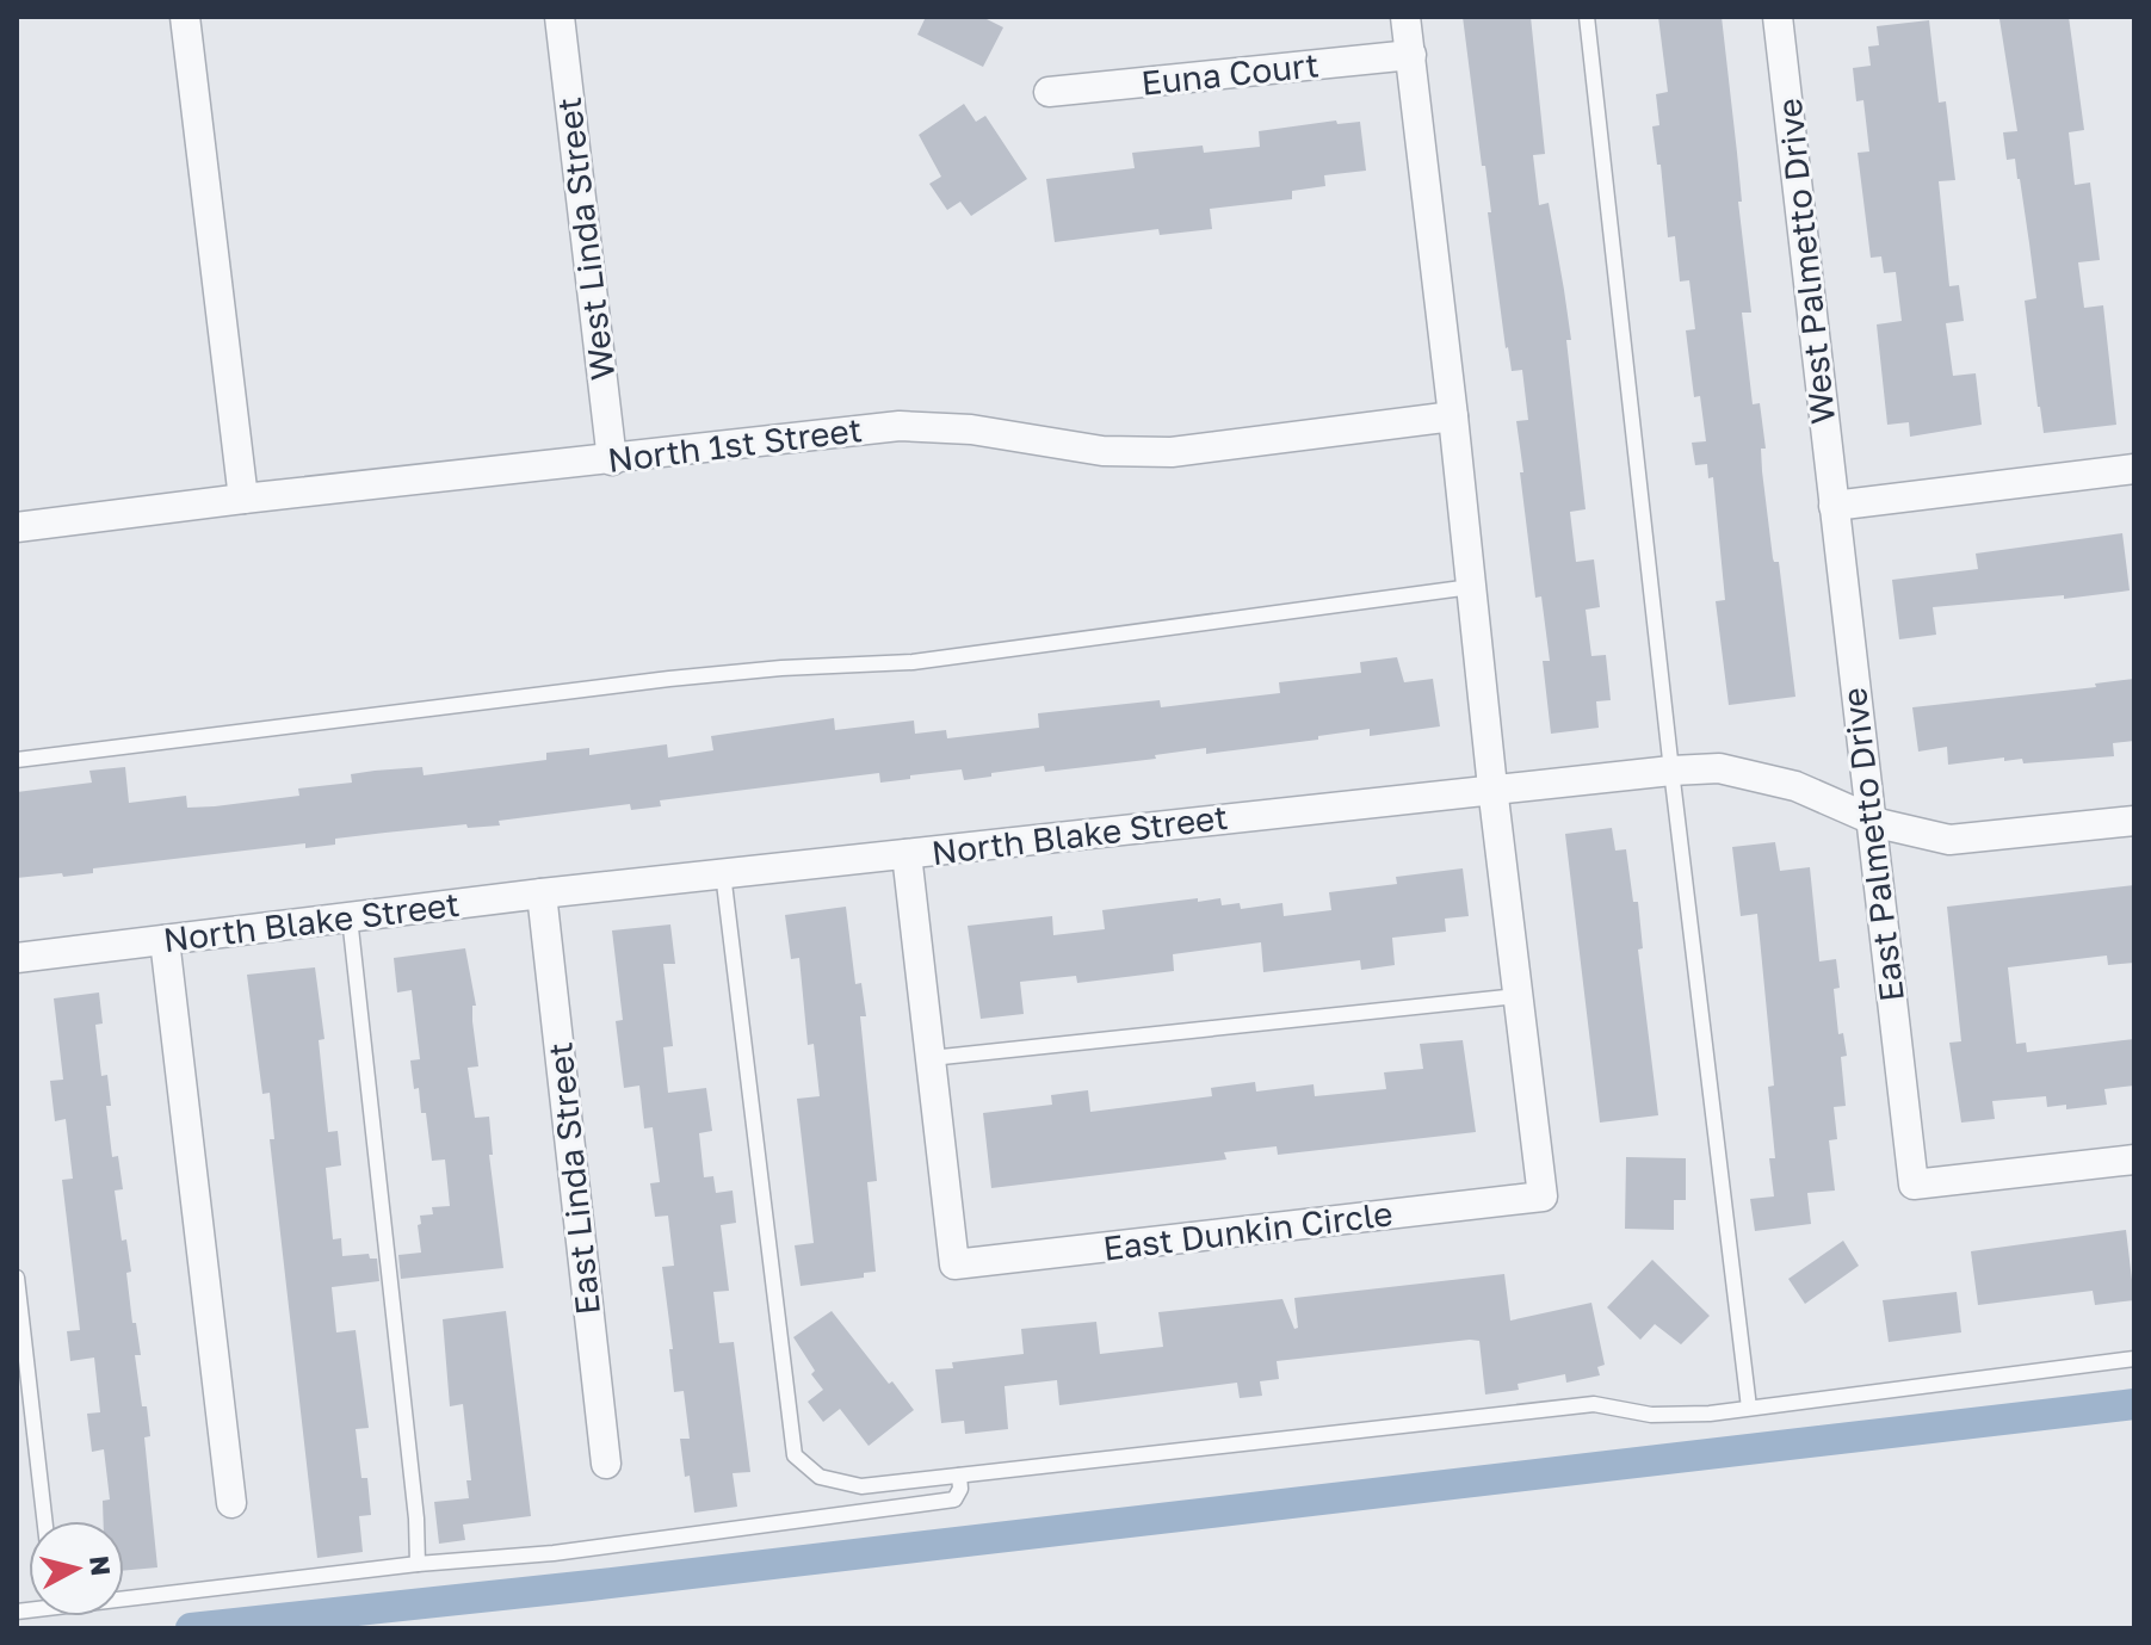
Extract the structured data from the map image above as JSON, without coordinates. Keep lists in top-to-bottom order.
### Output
{
  "streets": {
    "street": [
      "Euna Court",
      "West Linda Street",
      "West Palmetto Drive",
      "North 1st Street",
      "North Blake Street",
      "East Palmetto Drive",
      "East Linda Street",
      "East Dunkin Circle"
    ]
  },
  "crossings": [
    ["Euna Court", "East Dunkin Circle"],
    ["West Linda Street", "North 1st Street"],
    ["West Palmetto Drive", "East Palmetto Drive"],
    ["North 1st Street", "East Dunkin Circle"],
    ["North Blake Street", "East Palmetto Drive"],
    ["North Blake Street", "East Linda Street"],
    ["North Blake Street", "East Dunkin Circle"]
  ],
  "north": "right"
}
